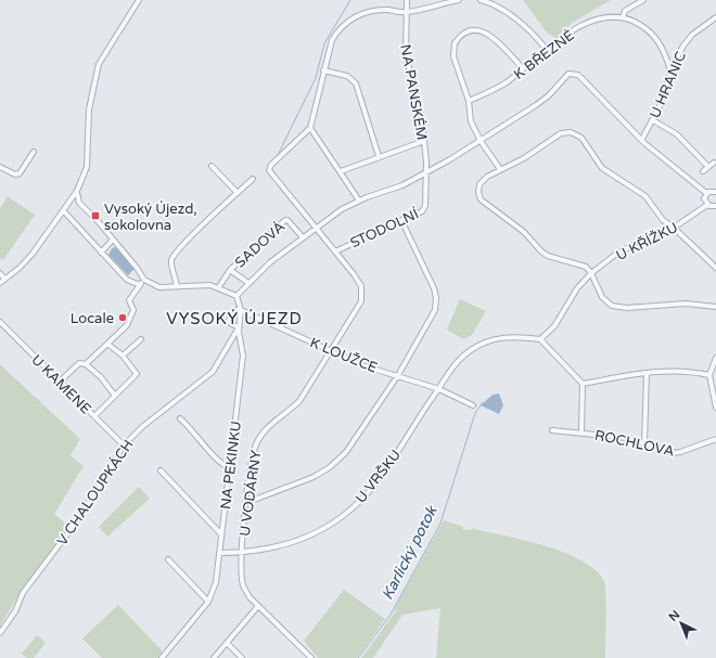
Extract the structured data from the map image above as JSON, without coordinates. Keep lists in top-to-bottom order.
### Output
{
  "streets": {
    "street": [
      "K BŘEZNÉ",
      "U HRANIC",
      "NA PANSKÉM",
      "STODOLNÍ",
      "U KŘÍŽKU",
      "SADOVÁ",
      "K LOUŽCE",
      "U KAMENE",
      "ROCHLOVA",
      "NA PEKINKU",
      "U VRŠKU",
      "V CHALOUPKÁCH",
      "U VODÁRNY"
    ]
  },
  "crossings": [
    ["K BŘEZNÉ", "U HRANIC"],
    ["NA PANSKÉM", "STODOLNÍ"],
    ["STODOLNÍ", "U VODÁRNY"],
    ["U KŘÍŽKU", "U VRŠKU"],
    ["K LOUŽCE", "U VRŠKU"],
    ["K LOUŽCE", "U VODÁRNY"],
    ["U KAMENE", "V CHALOUPKÁCH"],
    ["NA PEKINKU", "U VRŠKU"],
    ["NA PEKINKU", "V CHALOUPKÁCH"],
    ["U VRŠKU", "U VODÁRNY"]
  ],
  "districts": ["VYSOKÝ ÚJEZD"],
  "water": ["Karlický potok"],
  "places": {
    "transit": ["Vysoký Újezd, sokolovna"],
    "other": ["Locale"]
  },
  "north": "top left"
}
